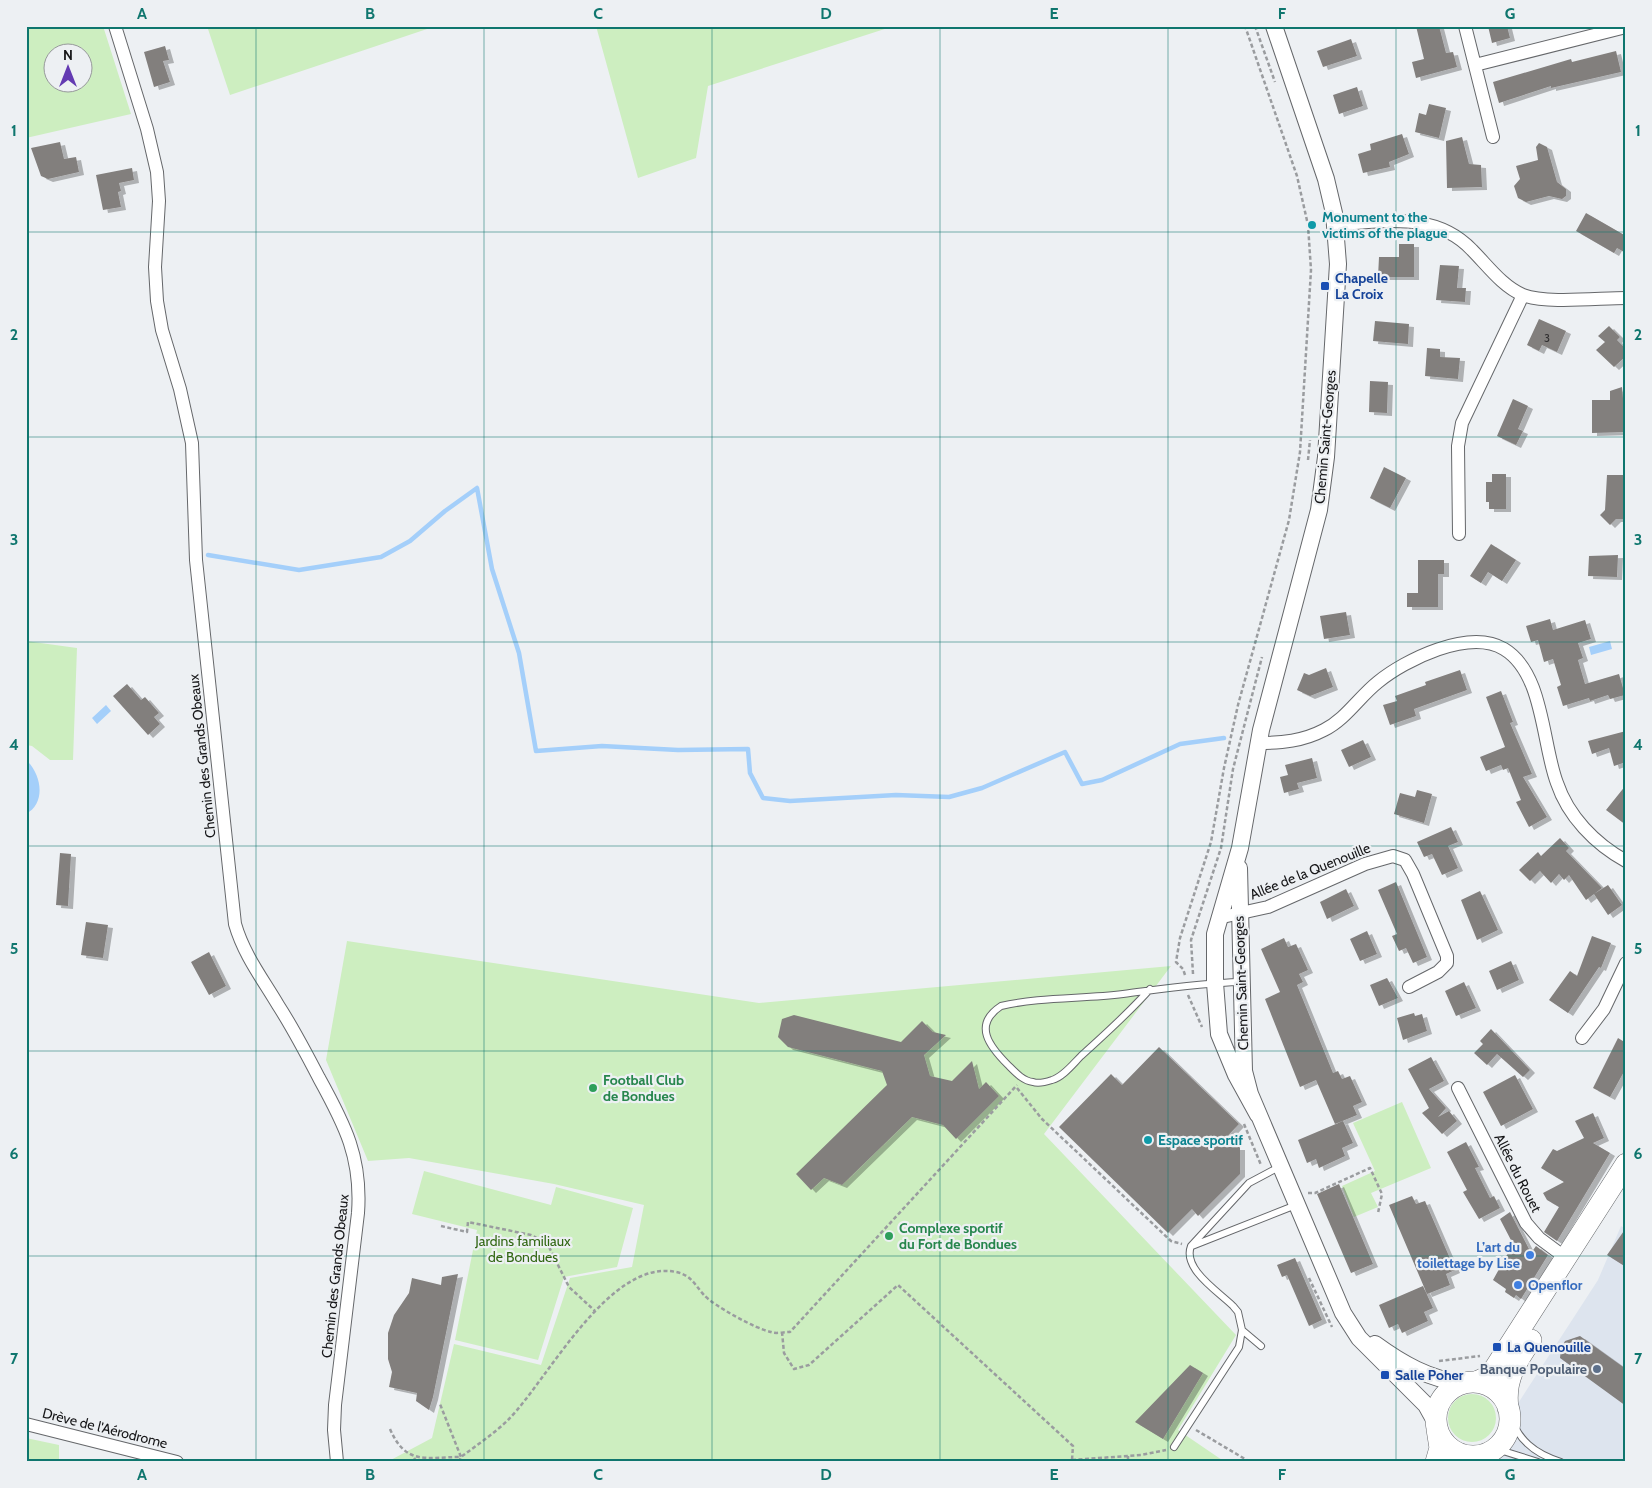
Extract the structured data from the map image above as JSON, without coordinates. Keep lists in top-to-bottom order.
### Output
{
  "streets": {
    "street": [
      "Chemin Saint-Georges",
      "Chemin des Grands Obeaux",
      "Allée de la Quenouille",
      "Allée du Rouet",
      "Drève de l'Aérodrome"
    ]
  },
  "crossings": [
    ["Chemin Saint-Georges", "Allée de la Quenouille"]
  ],
  "parks": ["Jardins familiaux de Bondues"],
  "places": {
    "other": [
      "Monument to the victims of the plague",
      "Football Club de Bondues",
      "Espace sportif",
      "Complexe sportif du Fort de Bondues",
      "L’art du toilettage by Lise",
      "Openflor",
      "Banque Populaire"
    ],
    "transit": ["Chapelle La Croix", "La Quenouille", "Salle Poher"]
  },
  "house_numbers": ["3"],
  "north": "top",
  "grid": {
    "columns": [
      "A",
      "B",
      "C",
      "D",
      "E",
      "F",
      "G"
    ],
    "rows": [
      "1",
      "2",
      "3",
      "4",
      "5",
      "6",
      "7"
    ]
  }
}
